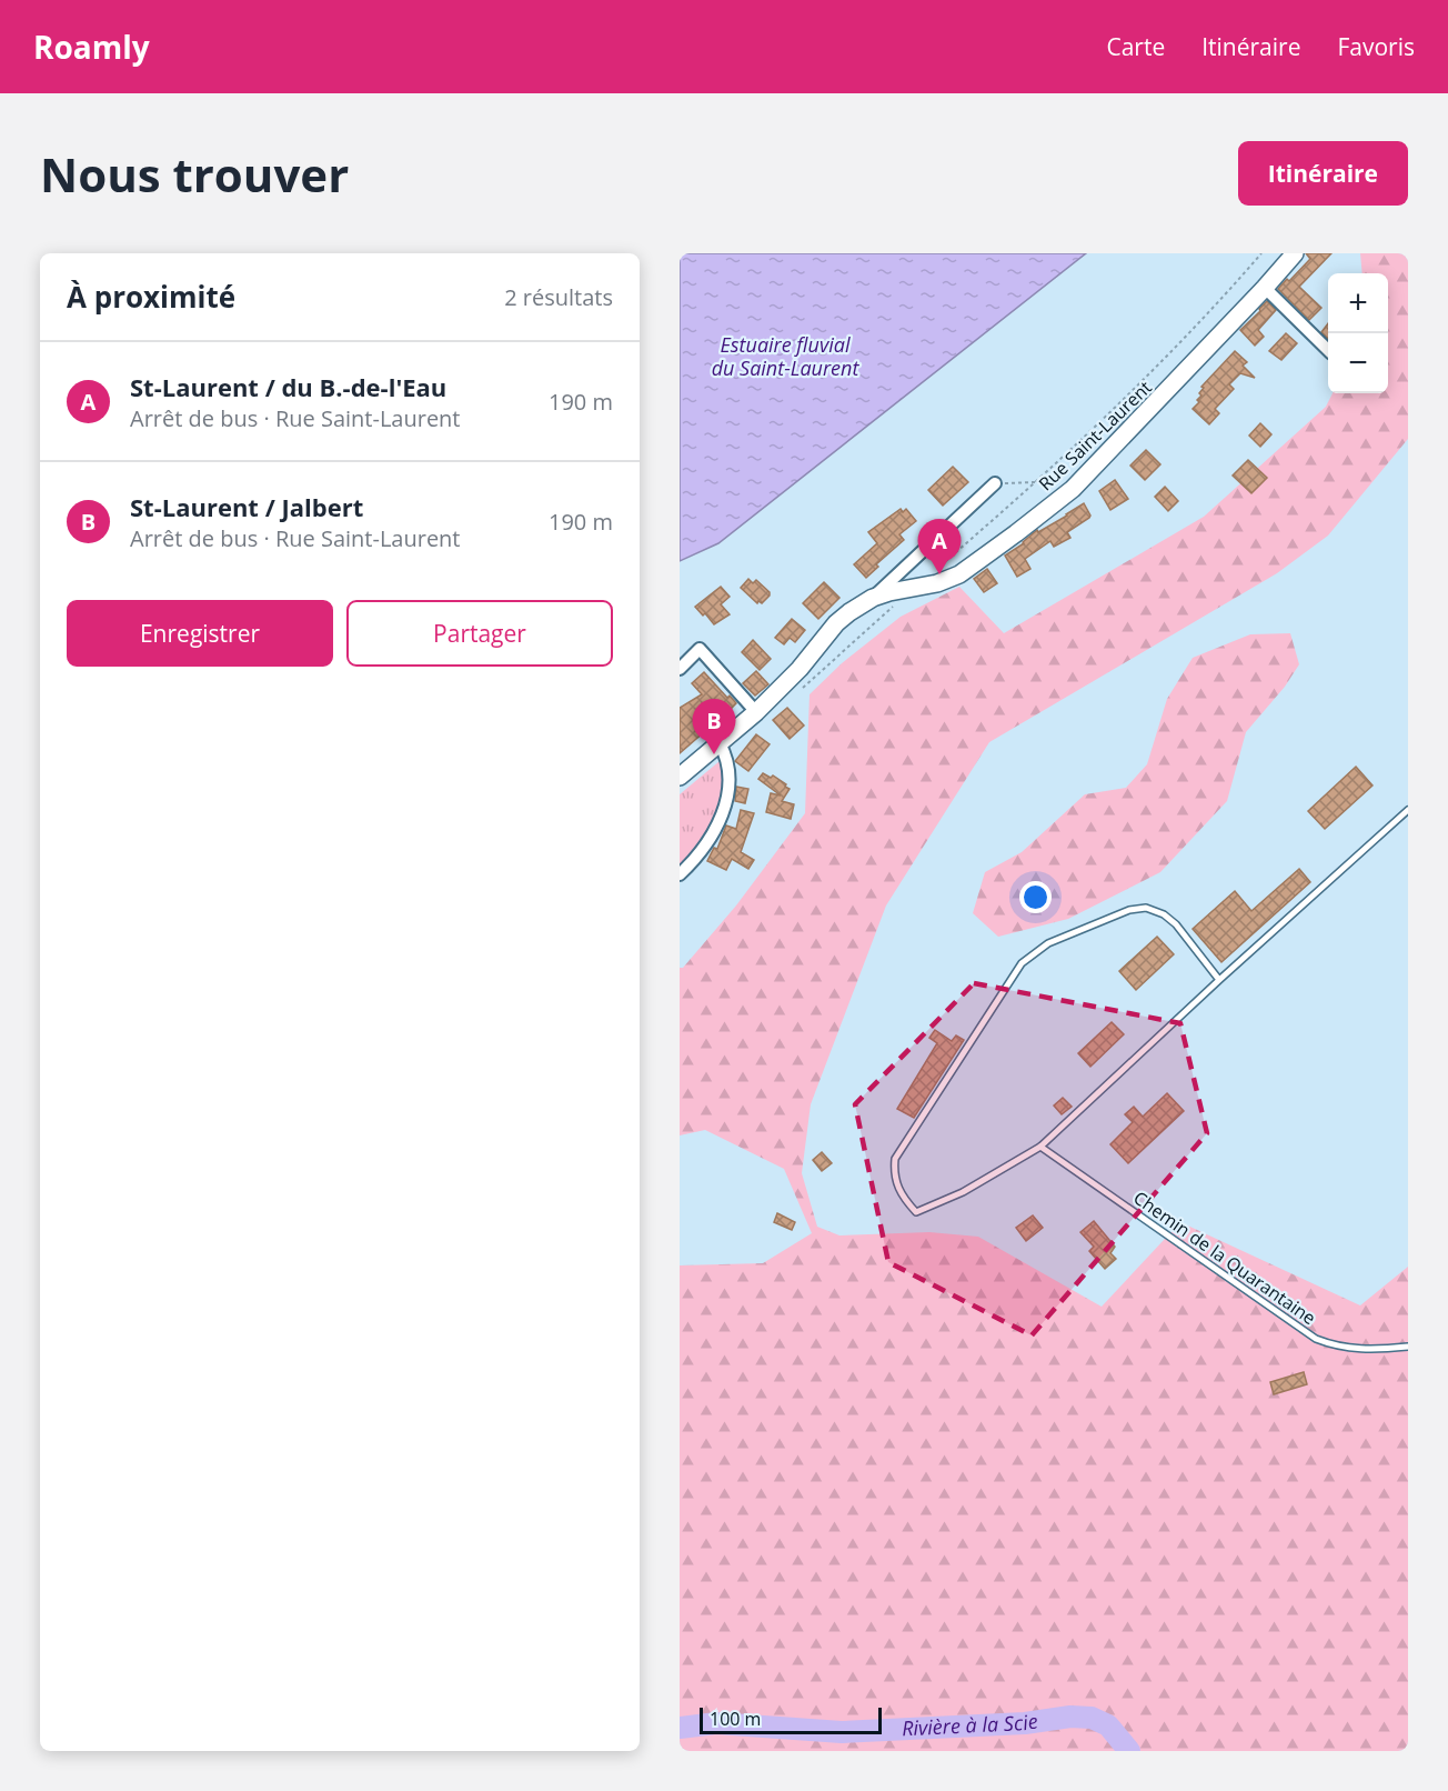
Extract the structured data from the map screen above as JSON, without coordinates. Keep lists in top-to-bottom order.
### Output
{
  "streets": {
    "street": ["Rue Saint-Laurent"],
    "lane": ["Chemin de la Quarantaine"]
  },
  "water": ["Estuaire fluvial du Saint-Laurent", "Rivière à la Scie"],
  "scale_bar": "100 m",
  "page": {
    "header": "Roamly",
    "nav": ["Carte", "Itinéraire", "Favoris"],
    "buttons": [
      "Itinéraire",
      ["Enregistrer", "Partager"]
    ],
    "title": "Nous trouver",
    "heading": ["À proximité", "2 résultats"],
    "map_buttons": ["+", "−"],
    "list": [
      {
        "mark": "A",
        "name": "St-Laurent / du B.-de-l'Eau",
        "note": "Arrêt de bus · Rue Saint-Laurent",
        "value": "190 m"
      },
      {
        "mark": "B",
        "name": "St-Laurent / Jalbert",
        "note": "Arrêt de bus · Rue Saint-Laurent",
        "value": "190 m"
      }
    ],
    "pins": ["A", "B"],
    "scale": "100 m"
  }
}
